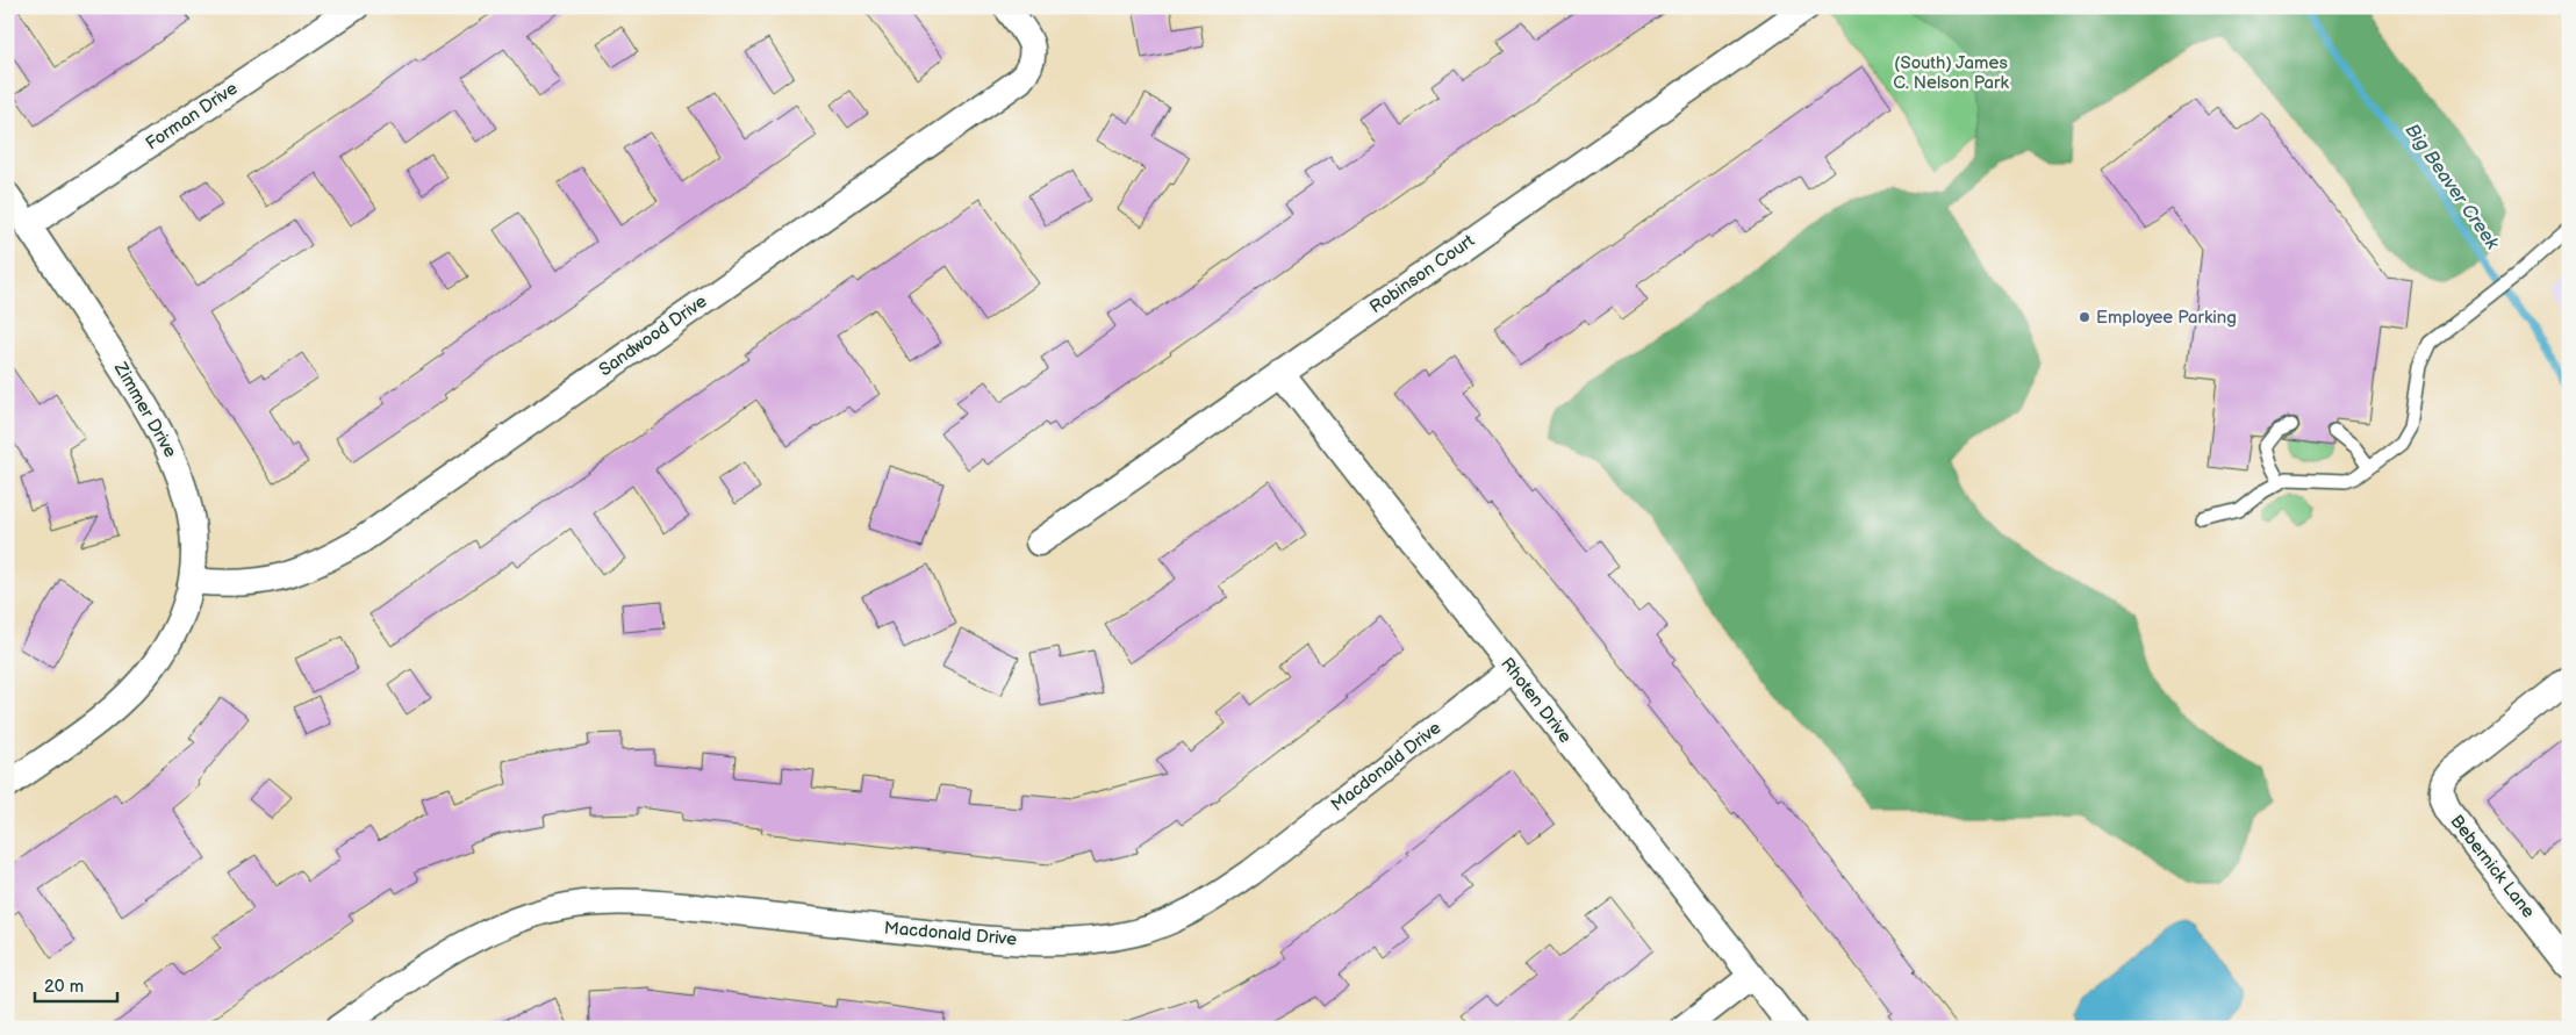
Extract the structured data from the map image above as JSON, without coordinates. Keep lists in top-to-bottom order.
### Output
{
  "streets": {
    "street": [
      "Forman Drive",
      "Robinson Court",
      "Sandwood Drive",
      "Zimmer Drive",
      "Rhoten Drive",
      "Macdonald Drive",
      "Bebernick Lane"
    ]
  },
  "crossings": [
    ["Forman Drive", "Zimmer Drive"],
    ["Robinson Court", "Rhoten Drive"],
    ["Sandwood Drive", "Zimmer Drive"],
    ["Rhoten Drive", "Macdonald Drive"]
  ],
  "water": ["Big Beaver Creek"],
  "parks": ["(South) James C. Nelson Park"],
  "places": ["Employee Parking"],
  "scale_bar": "20 m"
}
